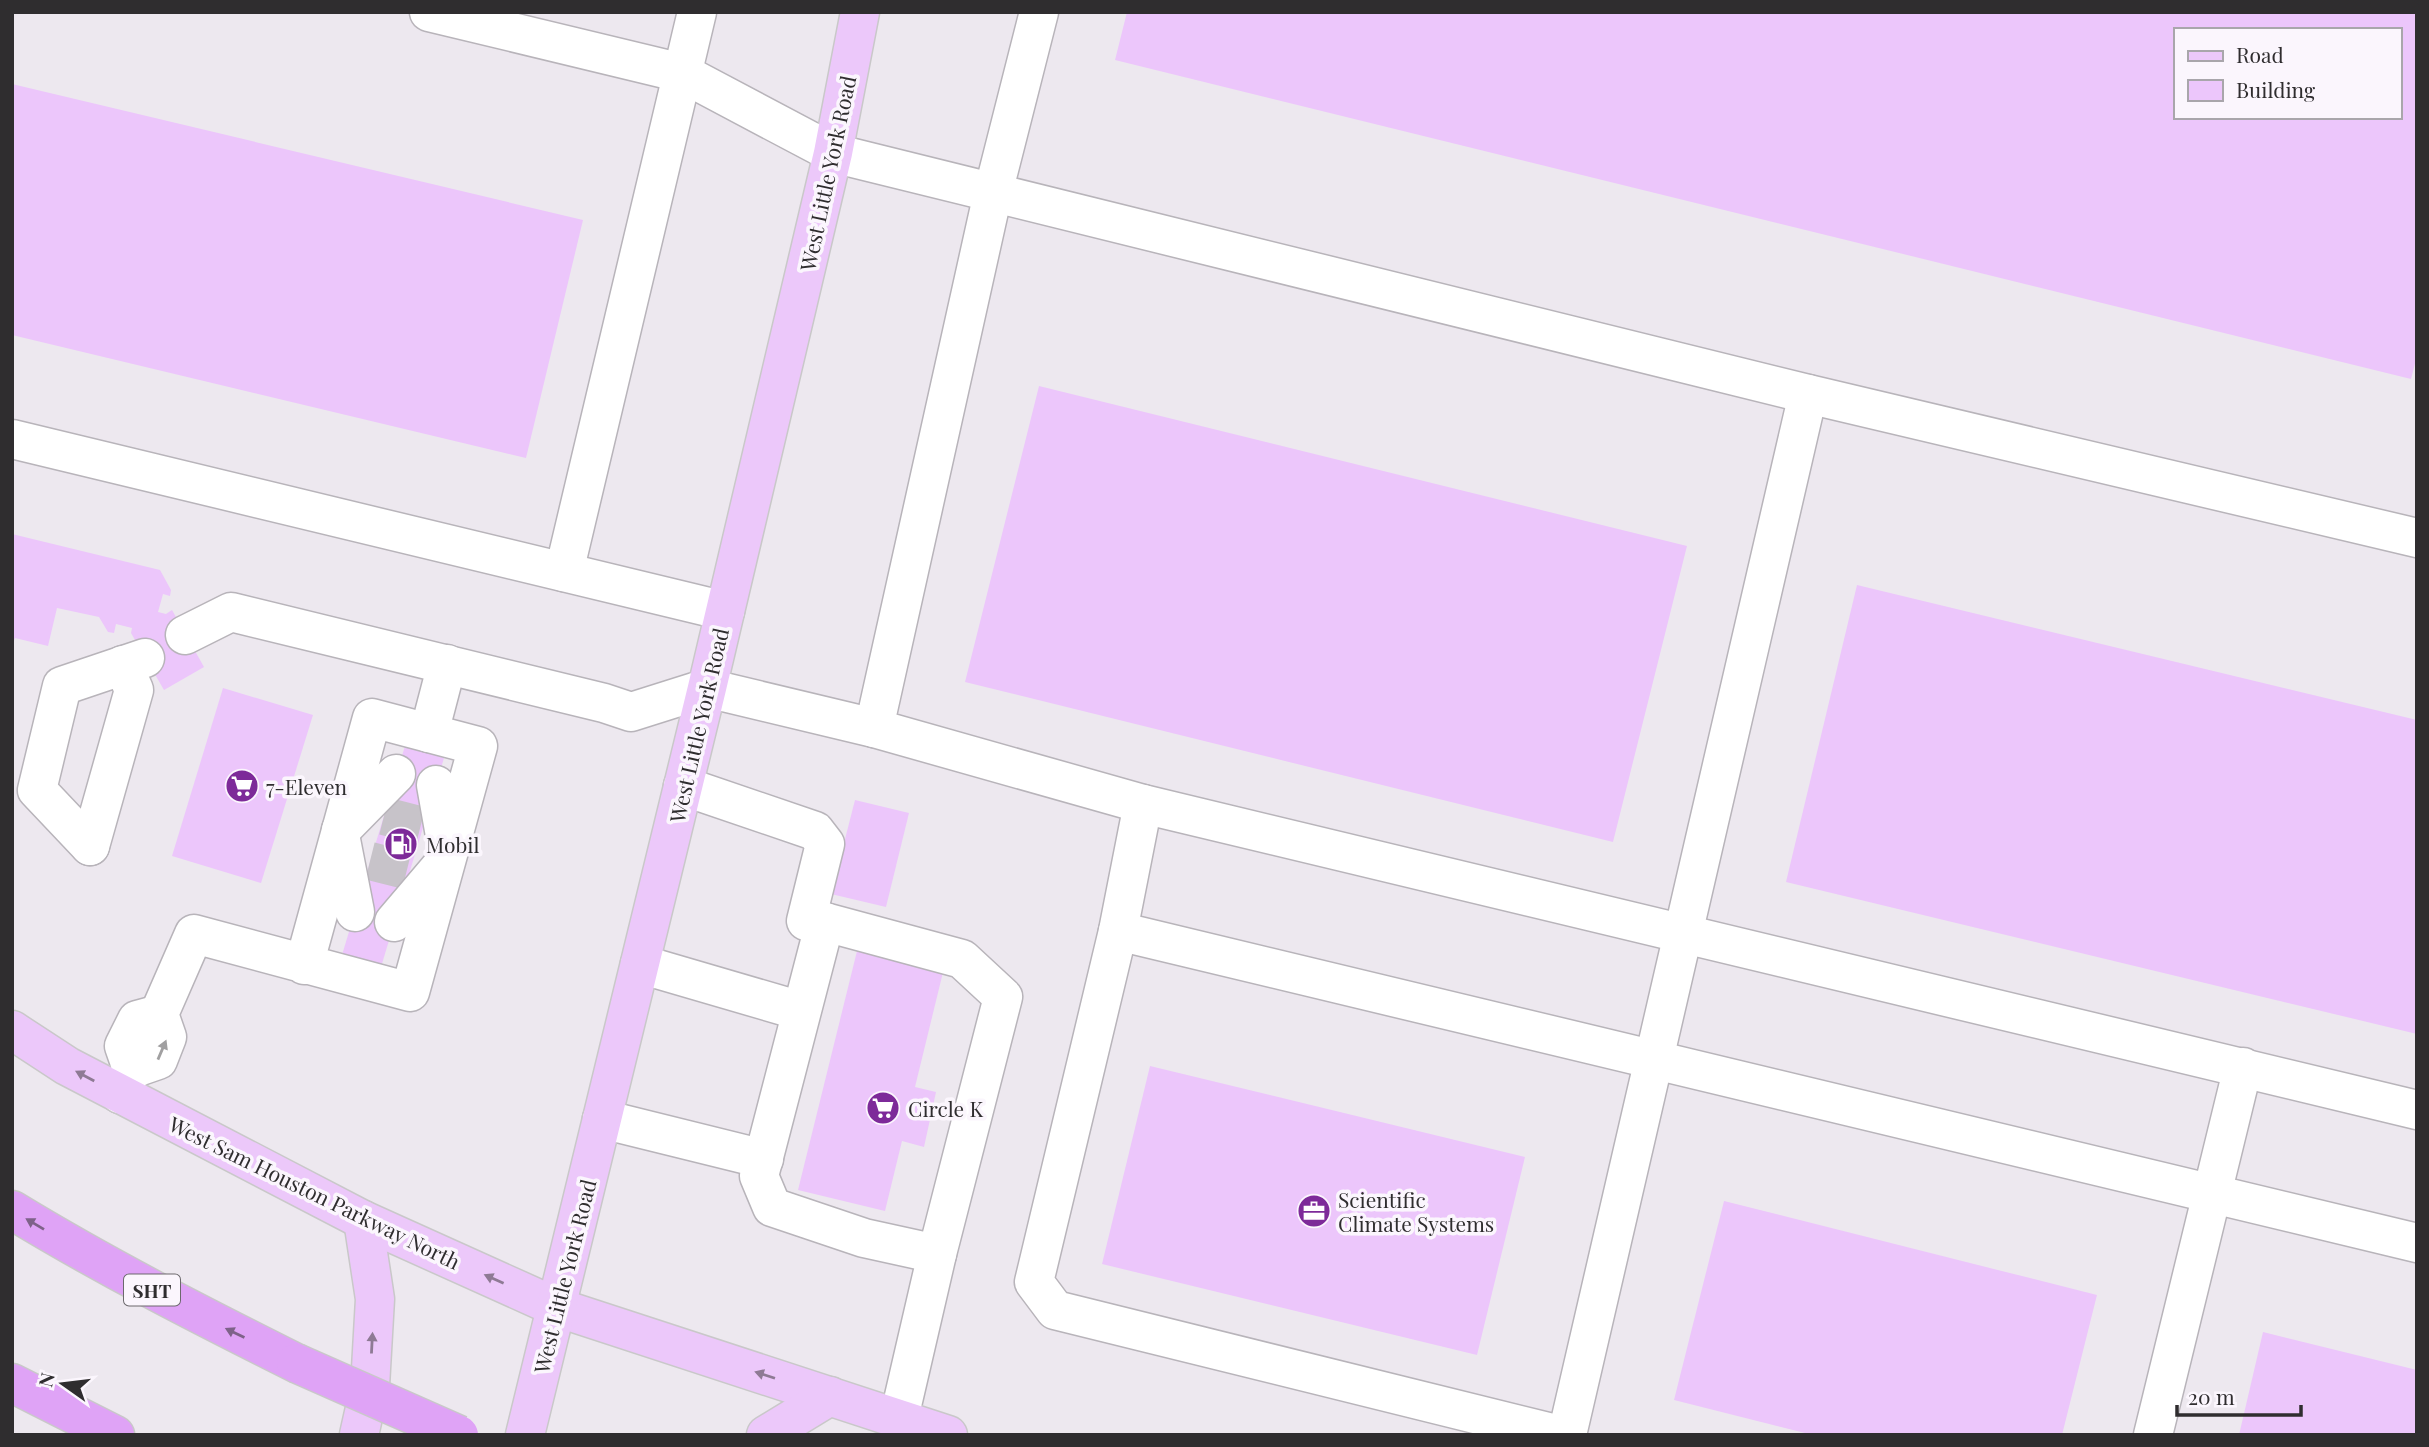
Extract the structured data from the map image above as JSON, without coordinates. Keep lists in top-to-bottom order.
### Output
{
  "streets": {
    "highway": ["SHT"],
    "main road": ["West Little York Road", "West Sam Houston Parkway North"]
  },
  "crossings": [
    ["West Little York Road", "West Sam Houston Parkway North"]
  ],
  "one_way": ["West Sam Houston Parkway North"],
  "places": {
    "supermarket": ["7-Eleven", "Circle K"],
    "fuel station": ["Mobil"],
    "office": ["Scientific Climate Systems"]
  },
  "legend": ["Road", "Building"],
  "scale_bar": "20 m",
  "north": "left"
}
